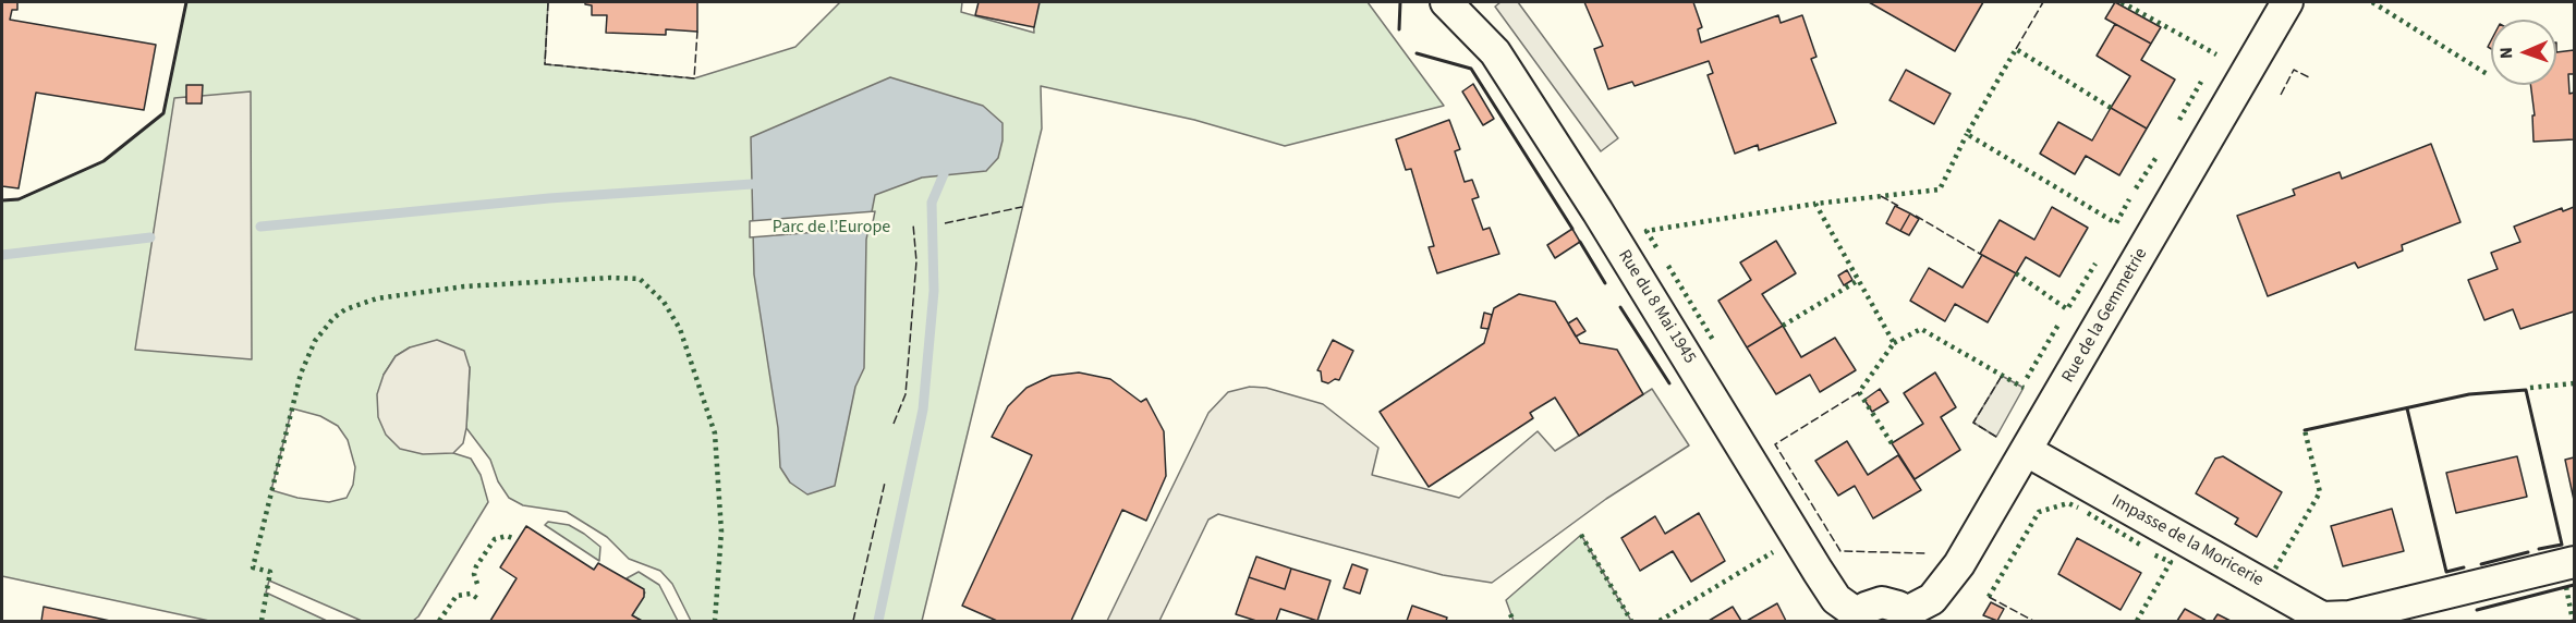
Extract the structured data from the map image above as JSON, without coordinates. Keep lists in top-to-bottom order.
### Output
{
  "streets": {
    "street": ["Rue du 8 Mai 1945", "Rue de la Gemmetrie", "Impasse de la Moricerie"]
  },
  "crossings": [
    ["Rue de la Gemmetrie", "Impasse de la Moricerie"]
  ],
  "parks": ["Parc de l’Europe"],
  "north": "left"
}
